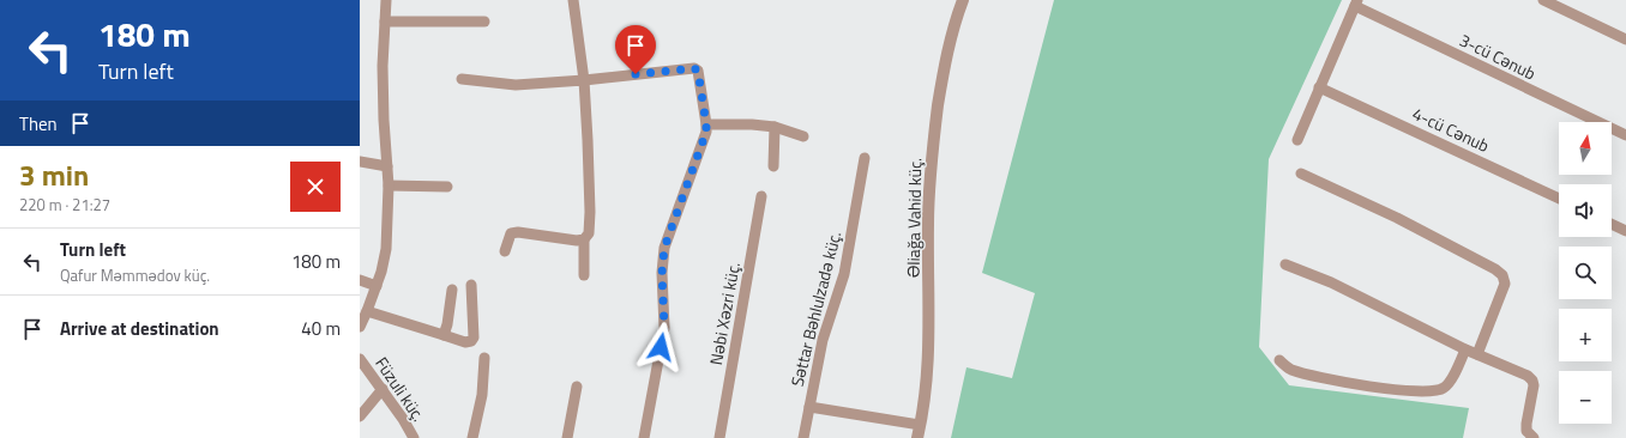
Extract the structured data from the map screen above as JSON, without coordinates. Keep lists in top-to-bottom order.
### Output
{
  "streets": {
    "street": [
      "3-cü Cənub",
      "4-cü Cənub",
      "Əliağa Vahid küç.",
      "Səttar Bəhlulzadə küç.",
      "Nəbi Xəzri küç.",
      "Füzuli küç."
    ]
  },
  "north": "top",
  "page": {
    "turn": ["180 m", "Turn left"],
    "then": "Then",
    "map_buttons": ["+", "−"],
    "heading": ["3 min", "220 m · 21:27"],
    "list": [
      {
        "name": "Turn left",
        "note": "Qafur Məmmədov küç.",
        "value": "180 m"
      },
      {
        "name": "Arrive at destination",
        "value": "40 m"
      }
    ]
  }
}
